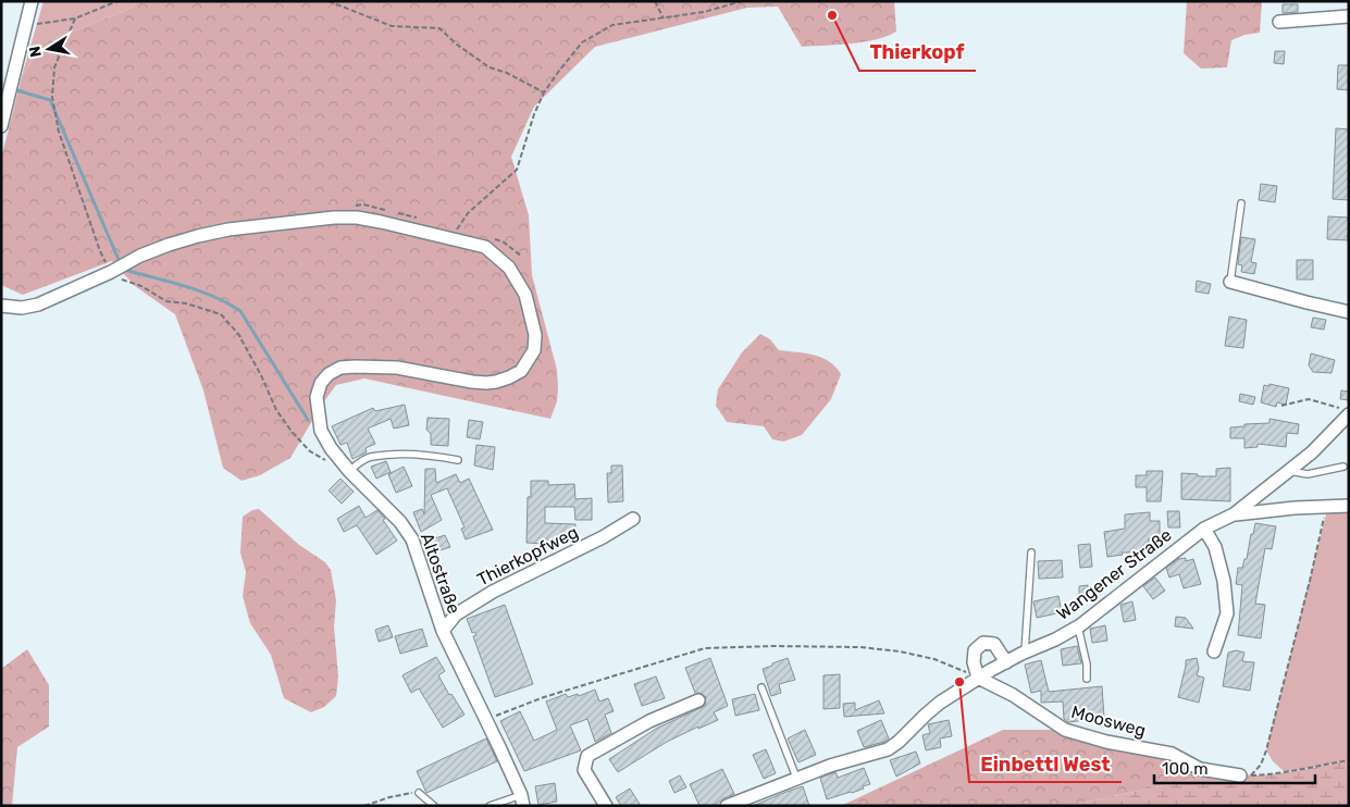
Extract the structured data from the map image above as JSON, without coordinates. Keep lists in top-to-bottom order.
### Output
{
  "streets": {
    "street": [
      "Thierkopfweg",
      "Altostraße",
      "Wangener Straße",
      "Moosweg"
    ]
  },
  "crossings": [
    ["Thierkopfweg", "Altostraße"],
    ["Wangener Straße", "Moosweg"]
  ],
  "places": ["Thierkopf", "Einbettl West"],
  "scale_bar": "100 m",
  "north": "left"
}
